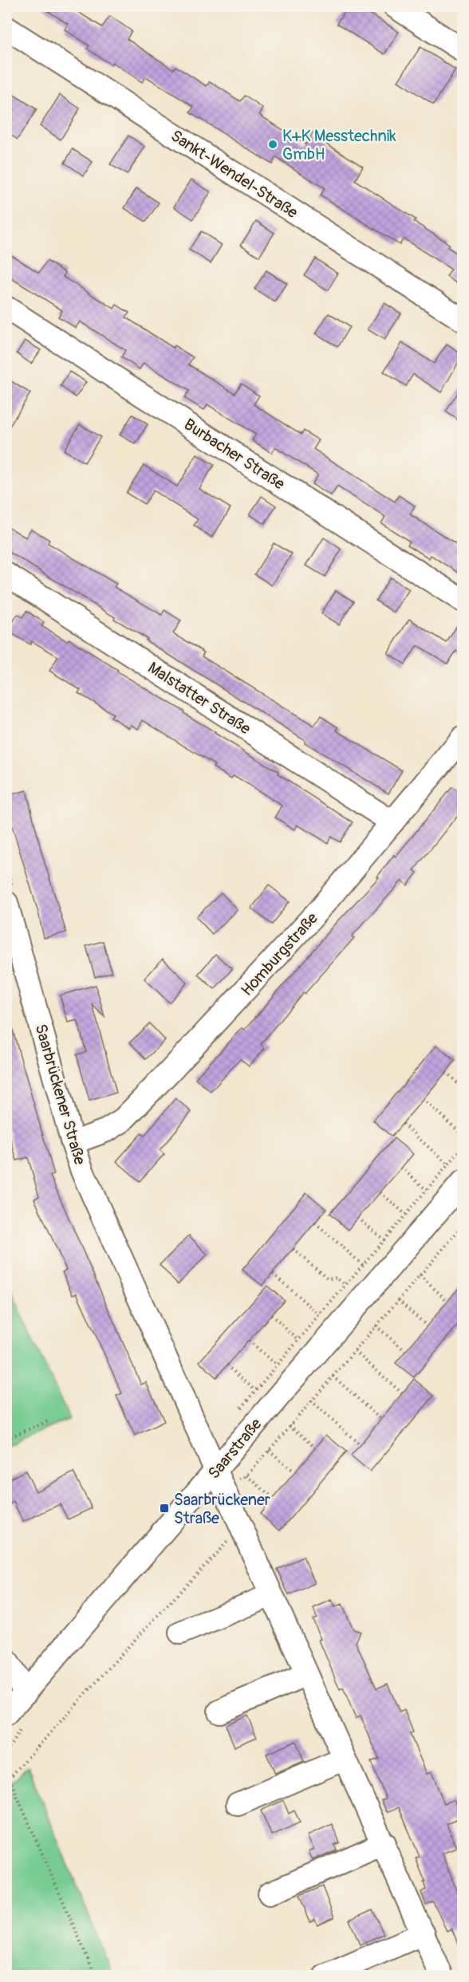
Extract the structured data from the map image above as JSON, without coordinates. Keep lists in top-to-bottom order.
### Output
{
  "streets": {
    "street": [
      "Sankt-Wendel-Straße",
      "Burbacher Straße",
      "Malstatter Straße",
      "Homburgstraße",
      "Saarbrückener Straße",
      "Saarstraße"
    ]
  },
  "crossings": [
    ["Malstatter Straße", "Homburgstraße"],
    ["Homburgstraße", "Saarbrückener Straße"],
    ["Saarbrückener Straße", "Saarstraße"]
  ],
  "places": {
    "other": ["K+K Messtechnik GmbH"],
    "transit": ["Saarbrückener Straße"]
  }
}
